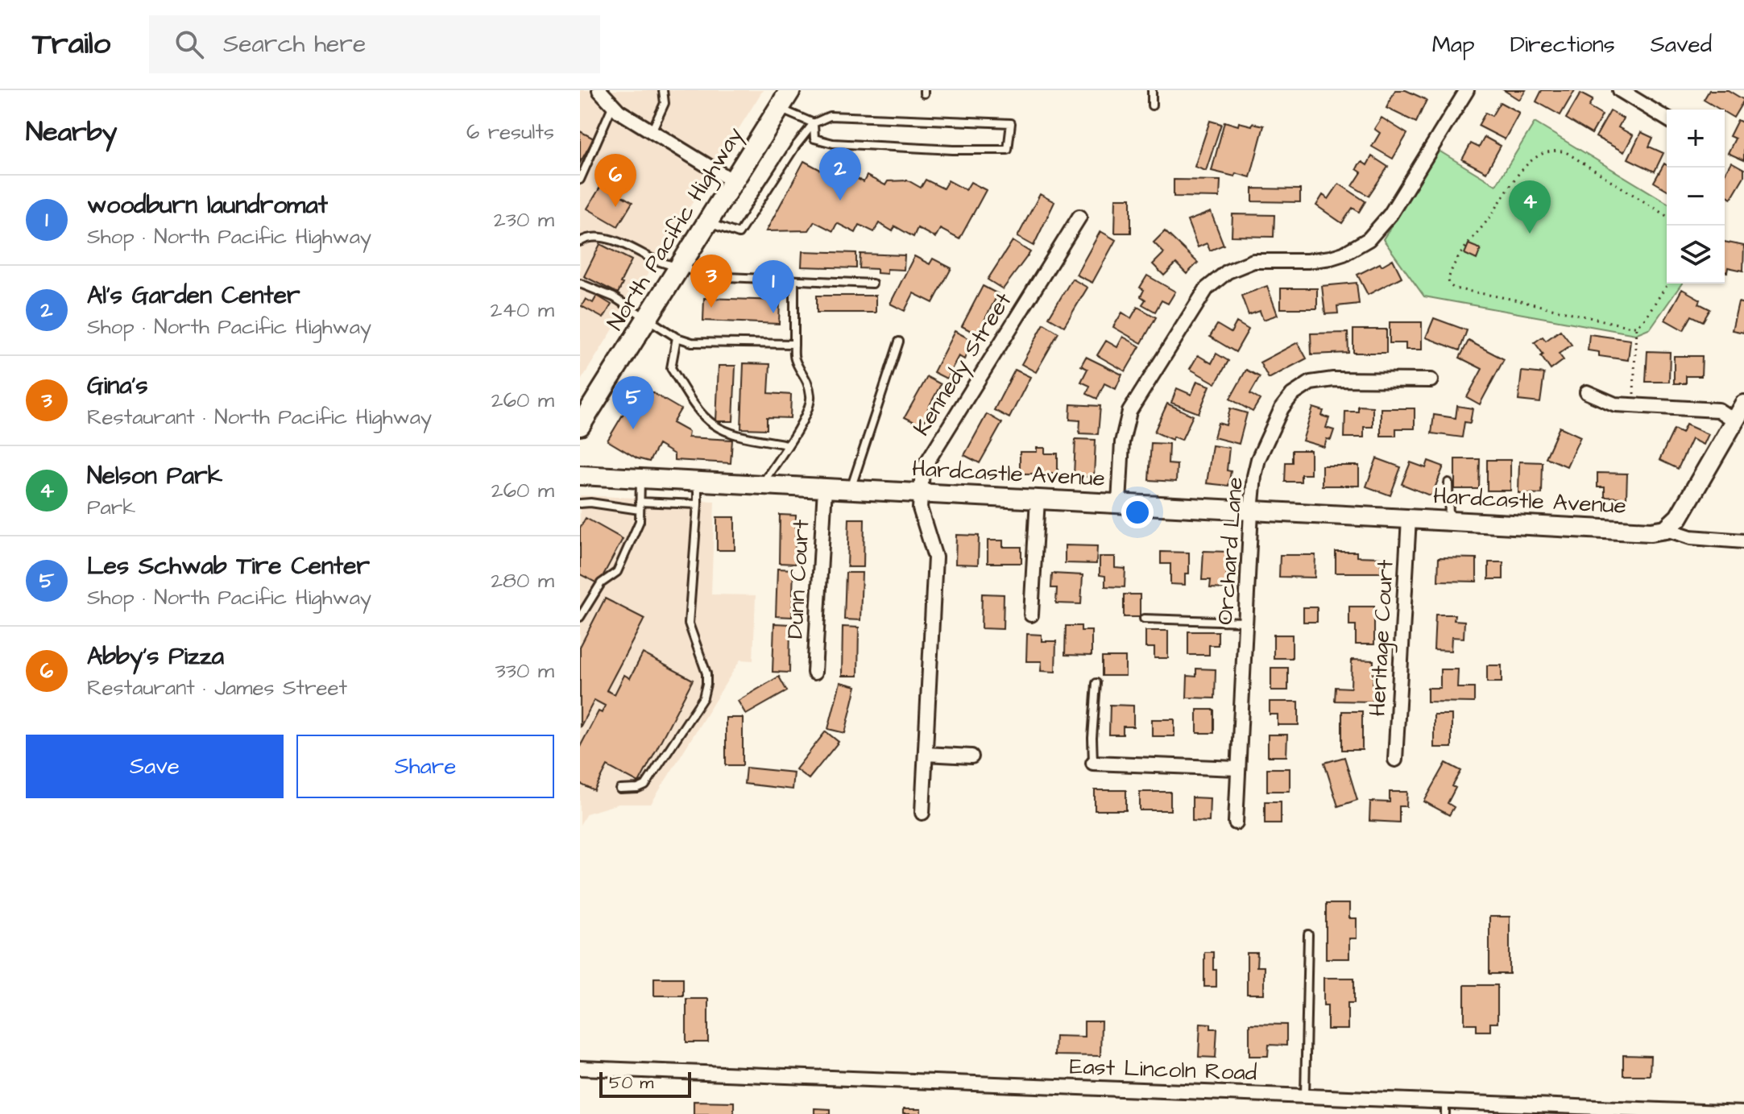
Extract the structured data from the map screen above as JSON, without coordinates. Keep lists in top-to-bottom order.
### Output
{
  "streets": {
    "main road": ["North Pacific Highway"],
    "street": [
      "Kennedy Street",
      "Hardcastle Avenue",
      "Orchard Lane",
      "Dunn Court",
      "Heritage Court",
      "East Lincoln Road"
    ]
  },
  "crossings": [
    ["Kennedy Street", "Hardcastle Avenue"],
    ["Hardcastle Avenue", "Orchard Lane"],
    ["Hardcastle Avenue", "Dunn Court"],
    ["Hardcastle Avenue", "Heritage Court"]
  ],
  "scale_bar": "50 m",
  "page": {
    "header": "Trailo",
    "search": "Search here",
    "nav": ["Map", "Directions", "Saved"],
    "heading": ["Nearby", "6 results"],
    "map_buttons": ["+", "−"],
    "pins": [
      "2",
      "6",
      "4",
      "3",
      "1",
      "5"
    ],
    "list": [
      {
        "mark": "1",
        "name": "woodburn laundromat",
        "note": "Shop · North Pacific Highway",
        "value": "230 m"
      },
      {
        "mark": "2",
        "name": "Al's Garden Center",
        "note": "Shop · North Pacific Highway",
        "value": "240 m"
      },
      {
        "mark": "3",
        "name": "Gina's",
        "note": "Restaurant · North Pacific Highway",
        "value": "260 m"
      },
      {
        "mark": "4",
        "name": "Nelson Park",
        "note": "Park",
        "value": "260 m"
      },
      {
        "mark": "5",
        "name": "Les Schwab Tire Center",
        "note": "Shop · North Pacific Highway",
        "value": "280 m"
      },
      {
        "mark": "6",
        "name": "Abby's Pizza",
        "note": "Restaurant · James Street",
        "value": "330 m"
      }
    ],
    "buttons": ["Save", "Share"],
    "scale": "50 m"
  }
}
